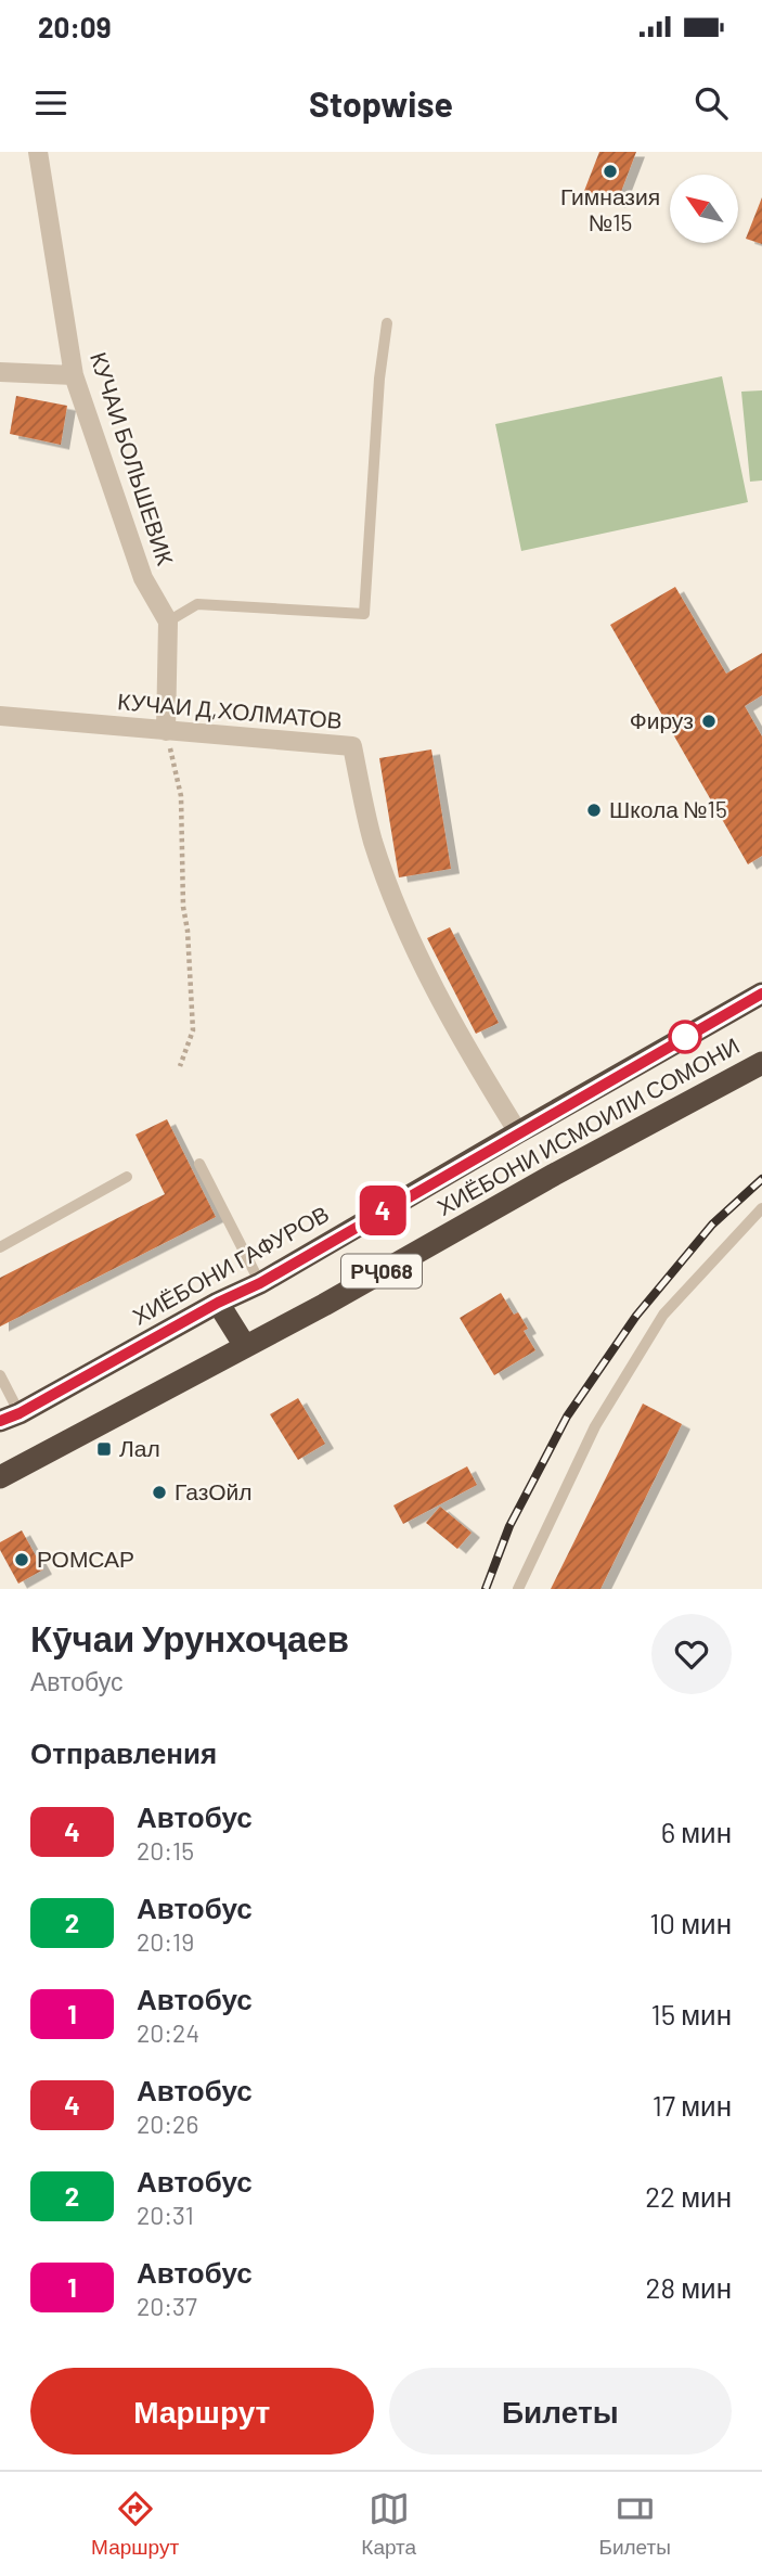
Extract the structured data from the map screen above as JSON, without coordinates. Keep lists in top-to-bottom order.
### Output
{
  "streets": {
    "highway": ["ХИЁБОНИ ИСМОИЛИ СОМОНИ", "ХИЁБОНИ ГАФУРОВ", "РҶ068"],
    "street": ["КУЧАИ БОЛЬШЕВИК", "КУЧАИ Д,ХОЛМАТОВ"]
  },
  "crossings": [
    ["КУЧАИ Д,ХОЛМАТОВ", "ХИЁБОНИ ГАФУРОВ"]
  ],
  "places": {
    "other": [
      "Гимназия №15",
      "Фируз",
      "Школа №15",
      "ГазОйл",
      "РОМСАР"
    ],
    "transit": ["Лал"]
  },
  "lines": ["bus line 4"],
  "north": "top left",
  "page": {
    "status": "20:09",
    "header": "Stopwise",
    "on_map": "4",
    "heading": [
      ["Кӯчаи Урунхоҷаев", "Автобус"],
      "Отправления"
    ],
    "list": [
      {
        "mark": "4",
        "name": "Автобус",
        "note": "20:15",
        "value": "6 мин"
      },
      {
        "mark": "2",
        "name": "Автобус",
        "note": "20:19",
        "value": "10 мин"
      },
      {
        "mark": "1",
        "name": "Автобус",
        "note": "20:24",
        "value": "15 мин"
      },
      {
        "mark": "4",
        "name": "Автобус",
        "note": "20:26",
        "value": "17 мин"
      },
      {
        "mark": "2",
        "name": "Автобус",
        "note": "20:31",
        "value": "22 мин"
      },
      {
        "mark": "1",
        "name": "Автобус",
        "note": "20:37",
        "value": "28 мин"
      }
    ],
    "buttons": ["Маршрут", "Билеты"],
    "tabs": ["Маршрут", "Карта", "Билеты"]
  }
}
